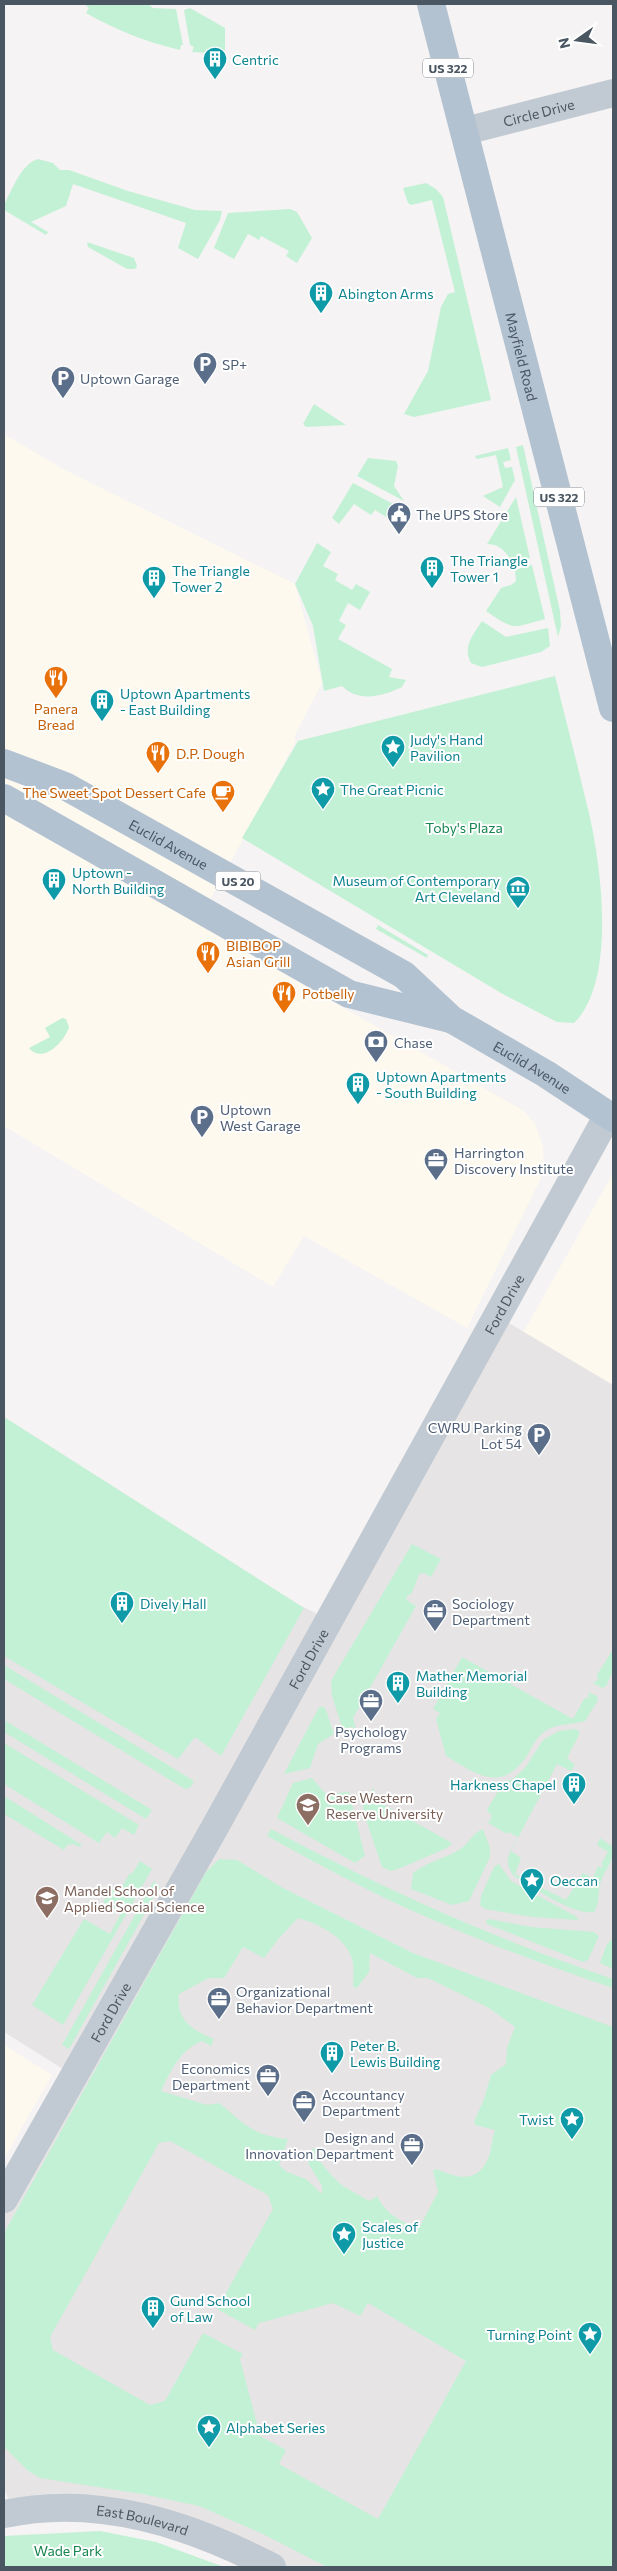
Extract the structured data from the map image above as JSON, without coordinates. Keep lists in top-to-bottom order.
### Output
{
  "streets": {
    "main road": [
      "US 322",
      "Mayfield Road",
      "Euclid Avenue",
      "US 20"
    ],
    "street": ["Circle Drive", "Ford Drive", "East Boulevard"]
  },
  "crossings": [
    ["Circle Drive", "Mayfield Road"],
    ["Euclid Avenue", "Ford Drive"]
  ],
  "parks": ["Toby's Plaza", "Wade Park"],
  "places": {
    "building": [
      "Centric",
      "Abington Arms",
      "The Triangle Tower 1",
      "The Triangle Tower 2",
      "Uptown Apartments - East Building",
      "Uptown - North Building",
      "Uptown Apartments - South Building",
      "Dively Hall",
      "Mather Memorial Building",
      "Harkness Chapel",
      "Peter B. Lewis Building",
      "Gund School of Law"
    ],
    "parking": [
      "SP+",
      "Uptown Garage",
      "Uptown West Garage",
      "CWRU Parking Lot 54"
    ],
    "public building": ["The UPS Store"],
    "restaurant": [
      "Panera Bread",
      "D.P. Dough",
      "BIBIBOP Asian Grill",
      "Potbelly"
    ],
    "place": [
      "Judy's Hand Pavilion",
      "The Great Picnic",
      "Oeccan",
      "Twist",
      "Scales of Justice",
      "Turning Point",
      "Alphabet Series"
    ],
    "cafe": ["The Sweet Spot Dessert Cafe"],
    "museum": ["Museum of Contemporary Art Cleveland"],
    "bank": ["Chase"],
    "office": [
      "Harrington Discovery Institute",
      "Sociology Department",
      "Psychology Programs",
      "Organizational Behavior Department",
      "Economics Department",
      "Accountancy Department",
      "Design and Innovation Department"
    ],
    "school or university": ["Case Western Reserve University", "Mandel School of Applied Social Science"]
  },
  "north": "left"
}
